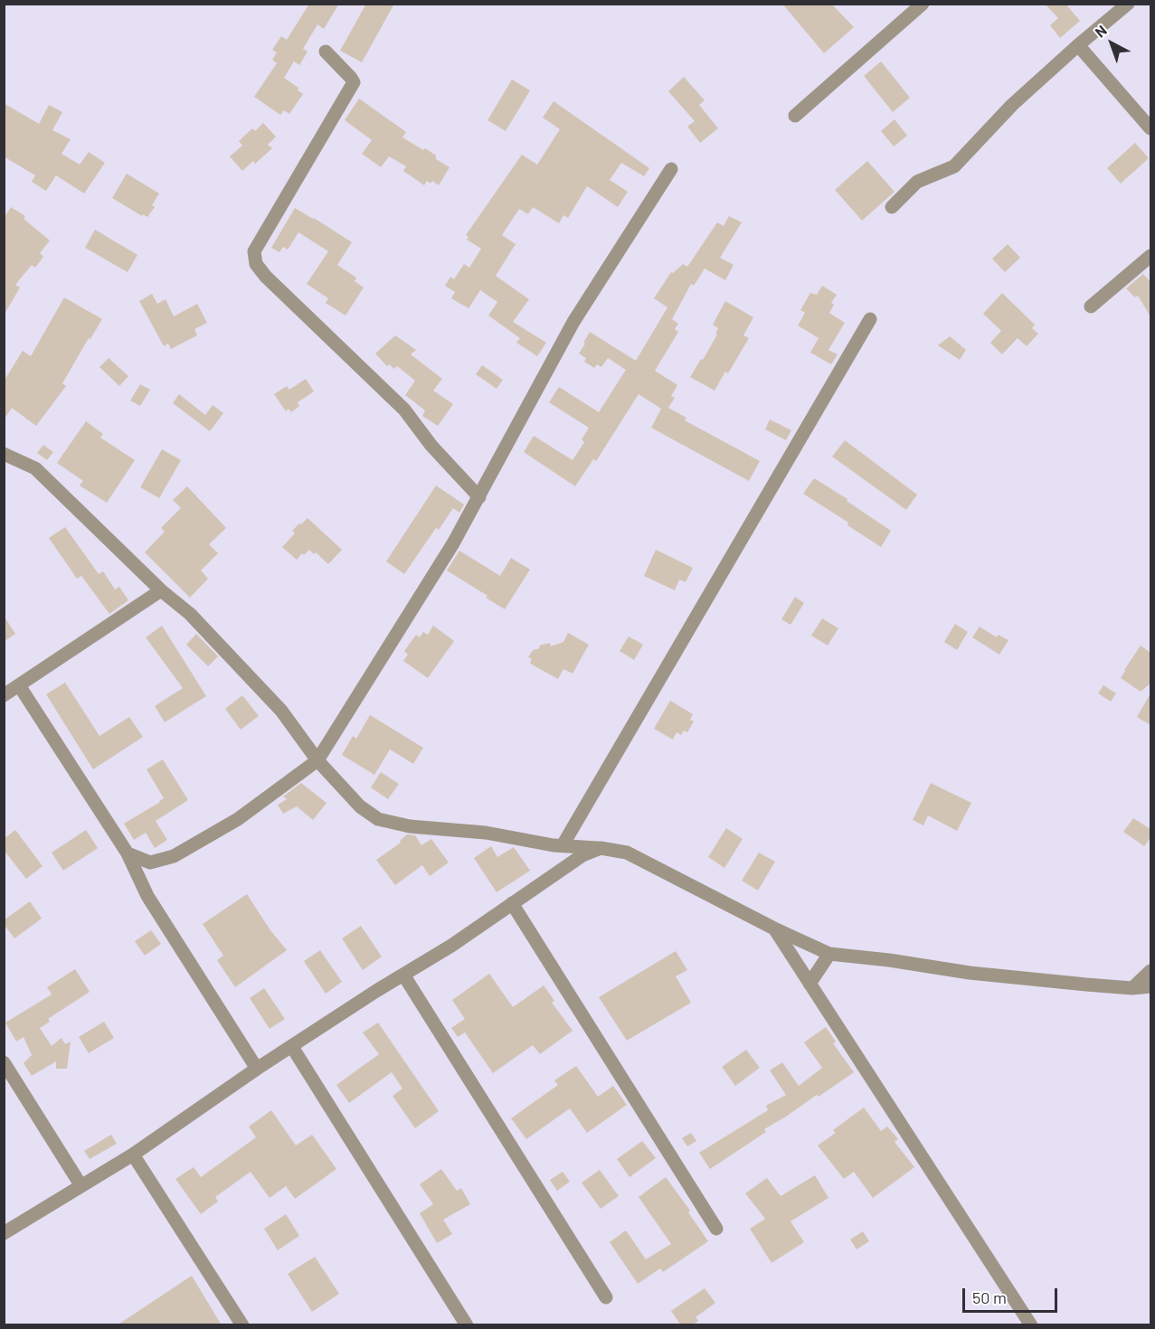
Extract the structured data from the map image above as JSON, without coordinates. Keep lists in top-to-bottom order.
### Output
{
  "scale_bar": "50 m",
  "north": "top left"
}
